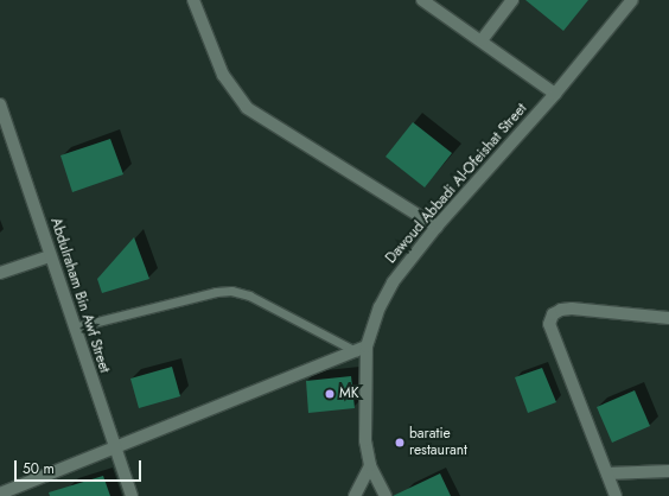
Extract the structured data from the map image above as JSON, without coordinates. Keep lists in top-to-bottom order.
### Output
{
  "streets": {
    "street": ["Dawoud Abbadi Al-Ofeishat Street", "Abdulraham Bin Awf Street"]
  },
  "places": ["MK", "baratie restaurant"],
  "scale_bar": "50 m"
}
